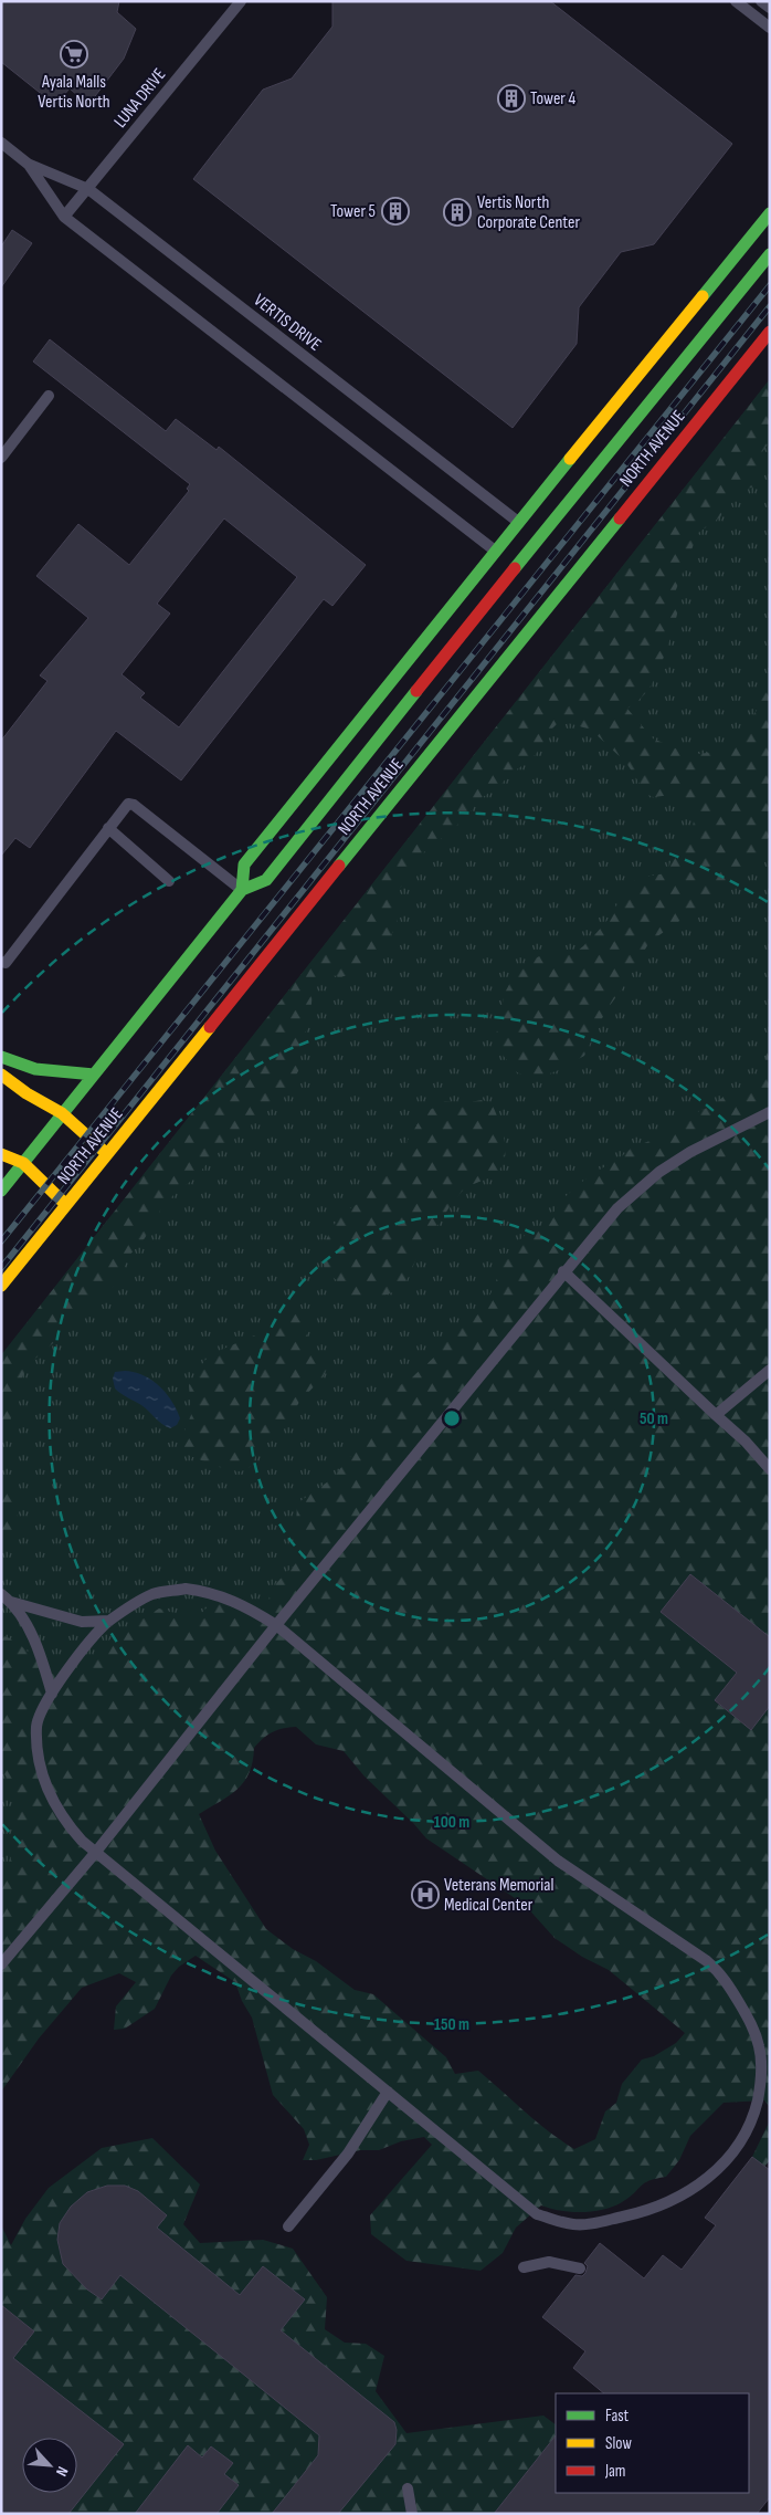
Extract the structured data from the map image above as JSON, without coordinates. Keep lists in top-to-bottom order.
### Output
{
  "streets": {
    "main road": ["NORTH AVENUE"],
    "lane": ["LUNA DRIVE", "VERTIS DRIVE"]
  },
  "crossings": [
    ["LUNA DRIVE", "VERTIS DRIVE"]
  ],
  "places": {
    "supermarket": ["Ayala Malls Vertis North"],
    "building": ["Tower 4", "Tower 5", "Vertis North Corporate Center"],
    "hospital": ["Veterans Memorial Medical Center"]
  },
  "legend": ["Fast", "Slow", "Jam"],
  "north": "bottom right",
  "rings": ["50 m", "100 m", "150 m"]
}
